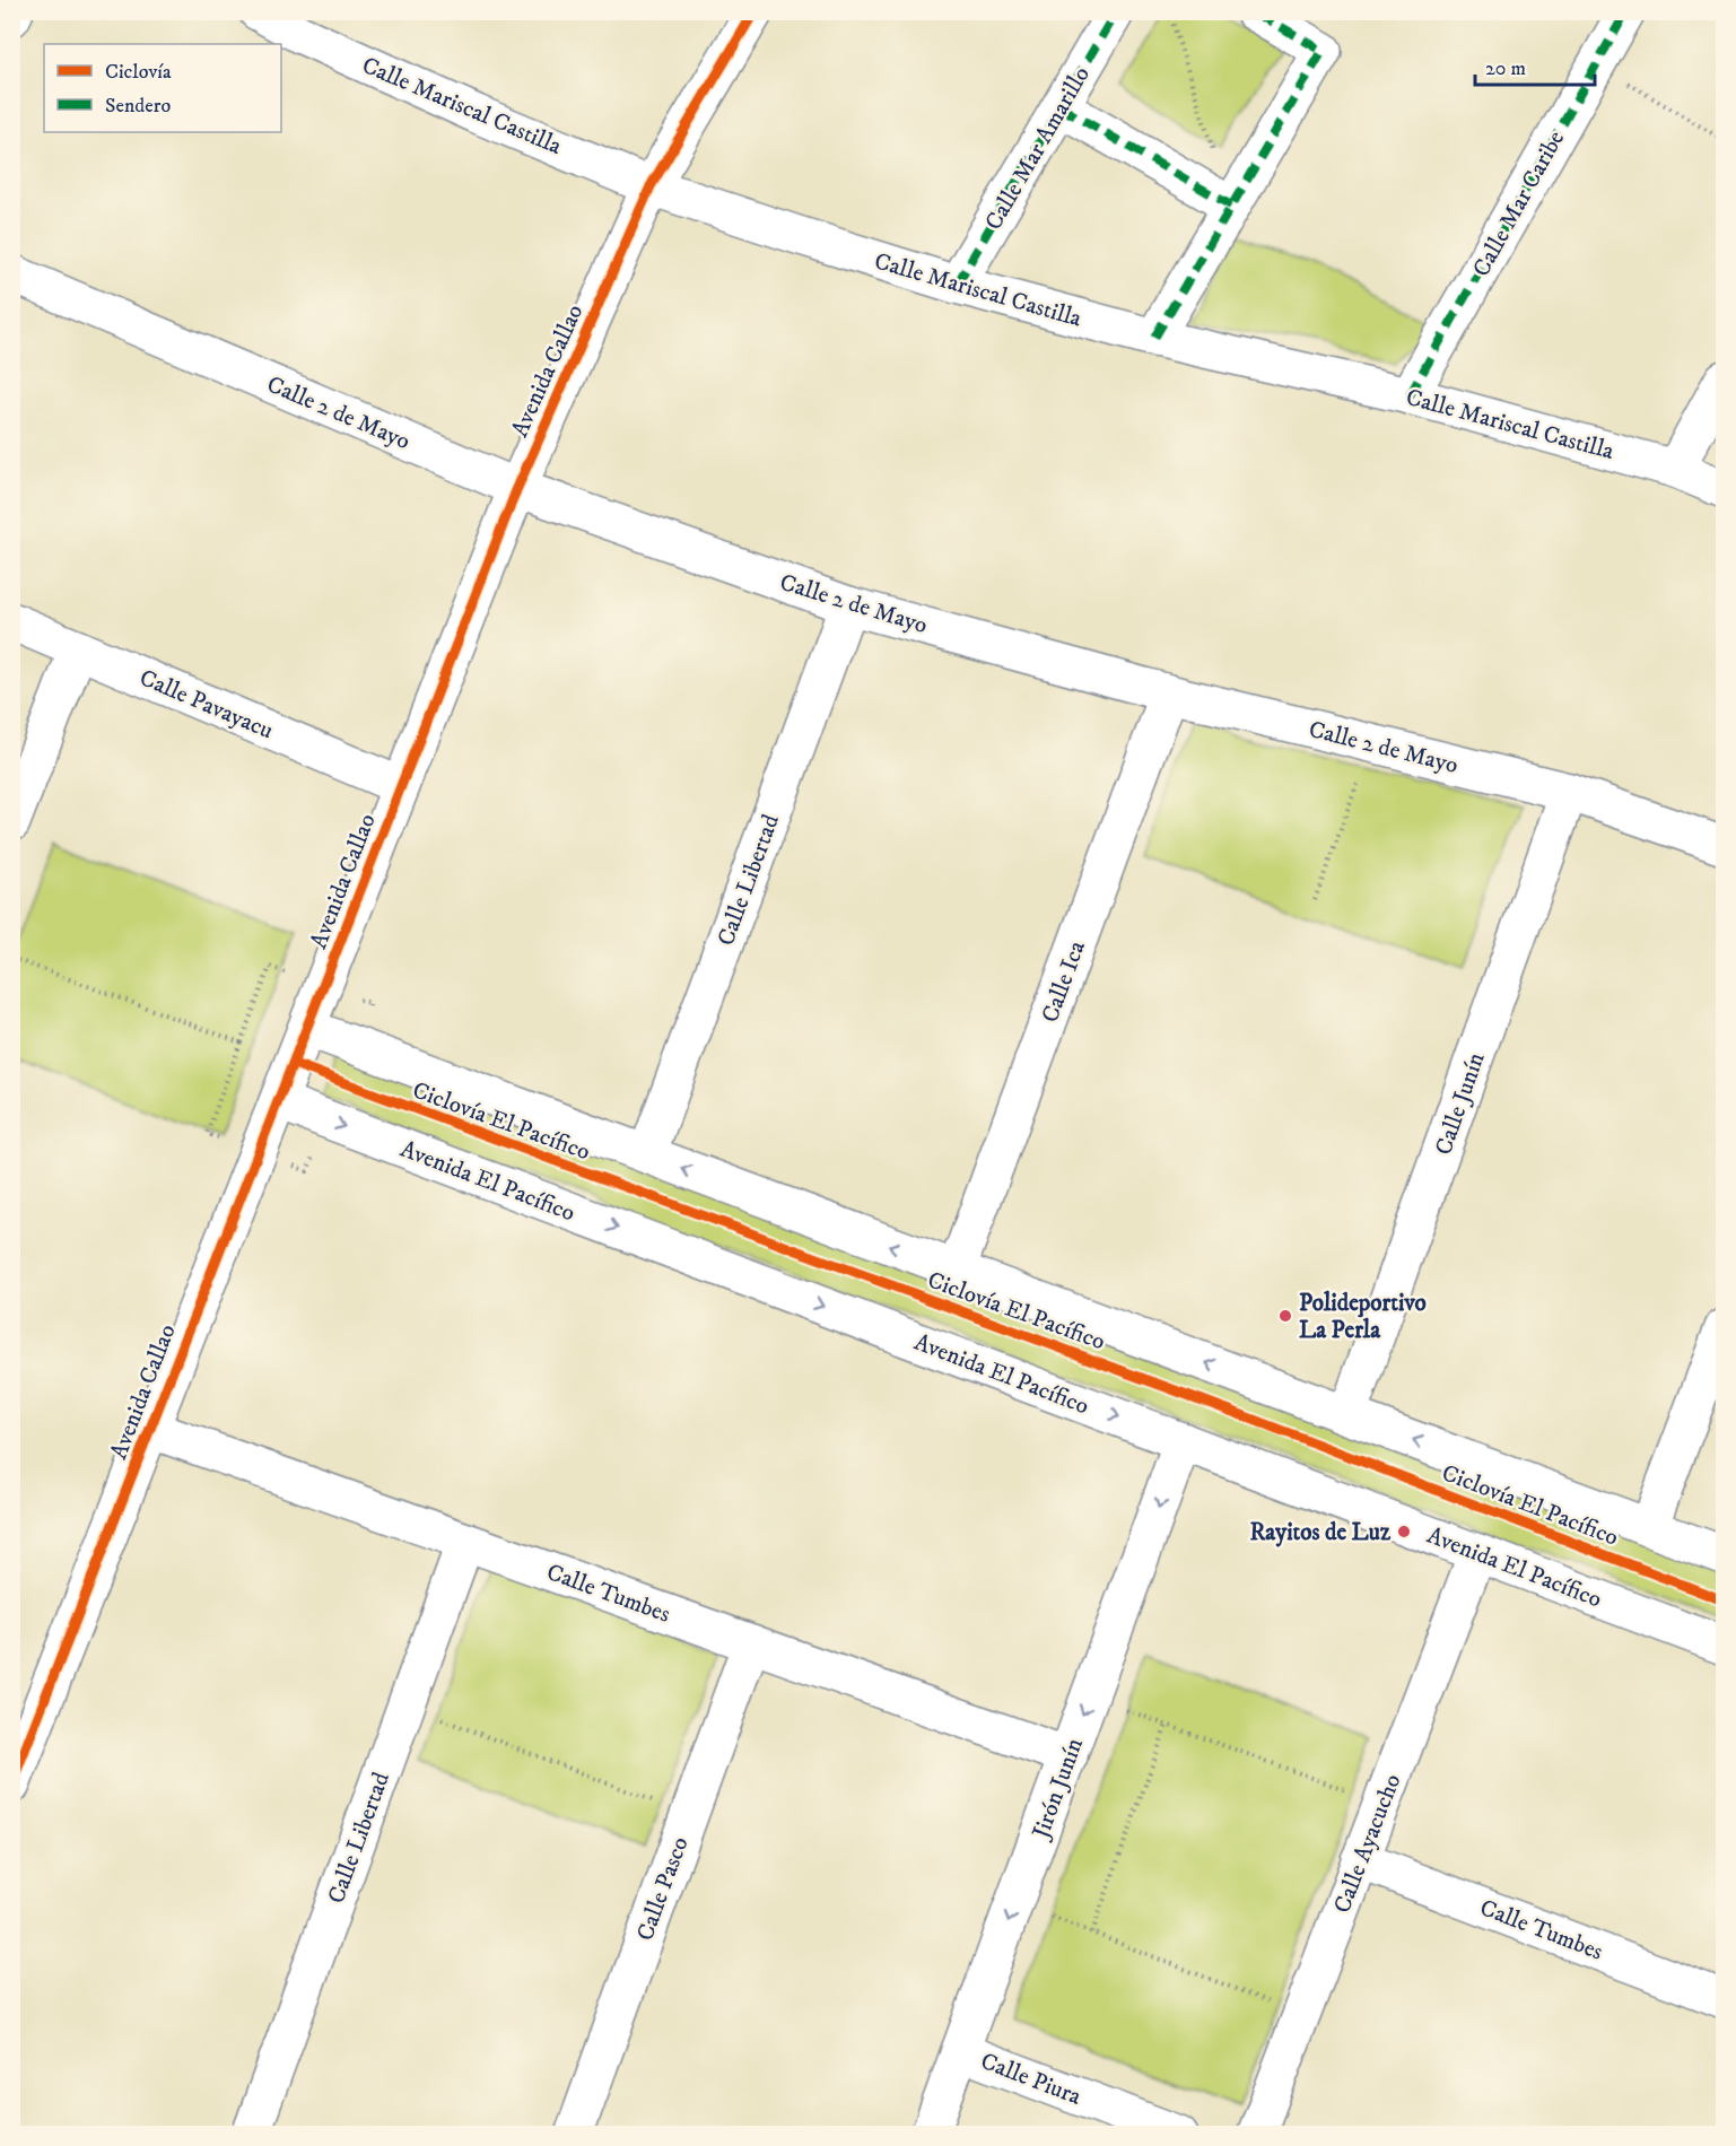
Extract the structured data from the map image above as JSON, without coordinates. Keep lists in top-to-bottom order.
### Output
{
  "streets": {
    "street": [
      "Calle Mariscal Castilla",
      "Calle Mar Amarillo",
      "Calle Mar Caribe",
      "Avenida Callao",
      "Calle 2 de Mayo",
      "Calle Pavayacu",
      "Calle Libertad",
      "Calle Ica",
      "Calle Junín",
      "Avenida El Pacífico",
      "Calle Tumbes",
      "Jirón Junín",
      "Calle Ayacucho",
      "Calle Pasco",
      "Calle Piura"
    ],
    "cycle path": ["Ciclovía El Pacífico"]
  },
  "crossings": [
    ["Calle Mariscal Castilla", "Calle Mar Amarillo"],
    ["Calle Mariscal Castilla", "Calle Mar Caribe"],
    ["Calle Mariscal Castilla", "Avenida Callao"],
    ["Avenida Callao", "Calle 2 de Mayo"],
    ["Avenida Callao", "Calle Pavayacu"],
    ["Avenida Callao", "Avenida El Pacífico"],
    ["Avenida Callao", "Calle Tumbes"],
    ["Calle 2 de Mayo", "Calle Libertad"],
    ["Calle 2 de Mayo", "Calle Ica"],
    ["Calle 2 de Mayo", "Calle Junín"],
    ["Calle Libertad", "Calle Tumbes"],
    ["Avenida El Pacífico", "Jirón Junín"],
    ["Avenida El Pacífico", "Calle Ayacucho"],
    ["Calle Tumbes", "Jirón Junín"],
    ["Calle Tumbes", "Calle Ayacucho"],
    ["Calle Tumbes", "Calle Pasco"],
    ["Jirón Junín", "Calle Piura"]
  ],
  "one_way": ["Jirón Junín"],
  "places": ["Polideportivo La Perla", "Rayitos de Luz"],
  "legend": ["Ciclovía", "Sendero"],
  "scale_bar": "20 m"
}
